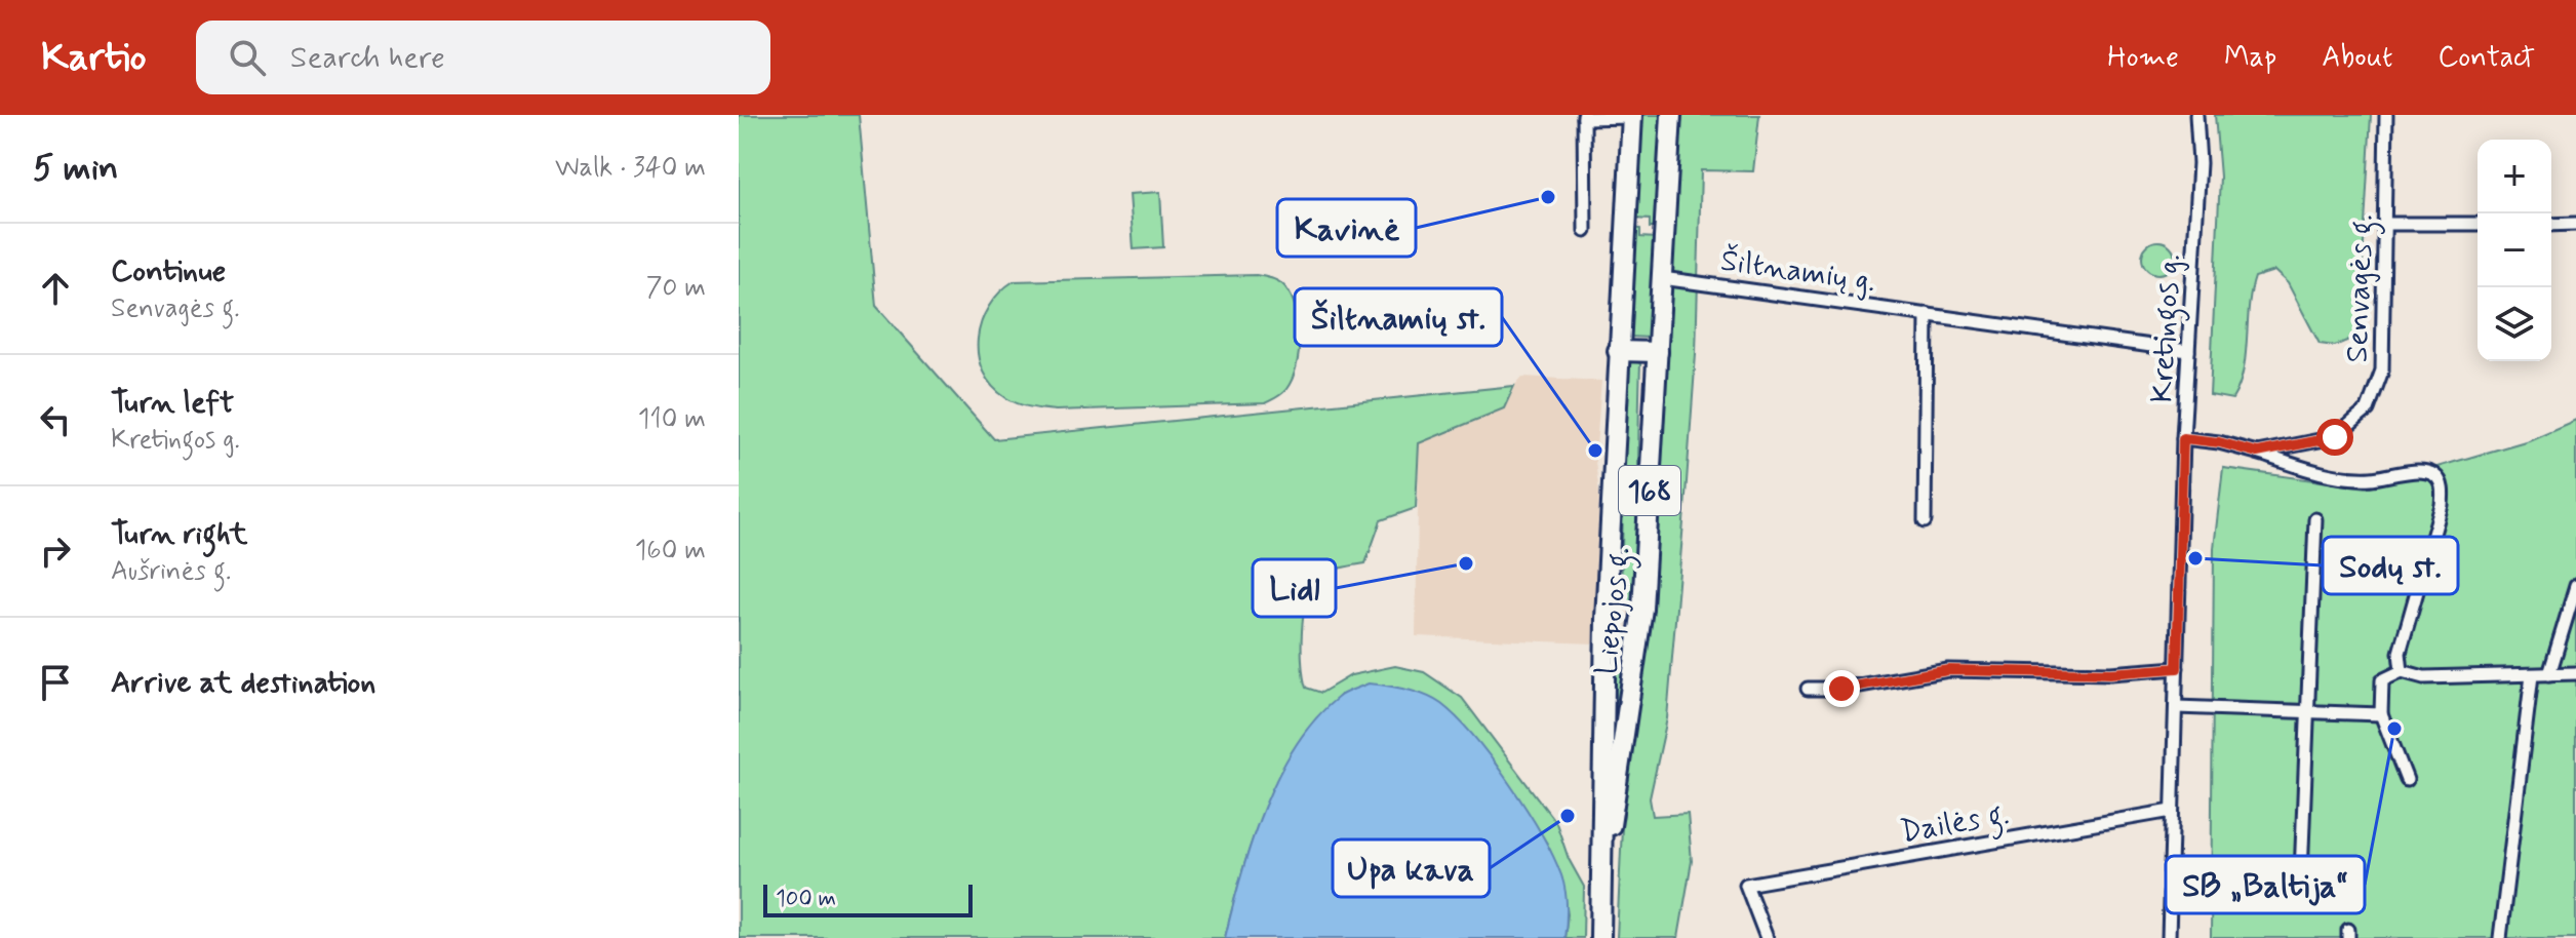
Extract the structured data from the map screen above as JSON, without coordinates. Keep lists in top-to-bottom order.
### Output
{
  "streets": {
    "main road": ["168", "Liepojos g."],
    "street": [
      "Šiltnamių g.",
      "Senvagės g.",
      "Kretingos g.",
      "Dailės g."
    ]
  },
  "crossings": [
    ["Šiltnamių g.", "Kretingos g."],
    ["Šiltnamių g.", "Liepojos g."],
    ["Senvagės g.", "Kretingos g."],
    ["Kretingos g.", "Dailės g."]
  ],
  "places": [
    "Kavinė",
    "Šiltnamių st.",
    "Sodų st.",
    "Lidl",
    "SB „Baltija“",
    "Upa kava"
  ],
  "scale_bar": "100 m",
  "page": {
    "header": "Kartio",
    "search": "Search here",
    "nav": [
      "Home",
      "Map",
      "About",
      "Contact"
    ],
    "heading": ["5 min", "Walk · 340 m"],
    "map_buttons": ["+", "−"],
    "list": [
      ["Continue", "Senvagės g.", "70 m"],
      ["Turn left", "Kretingos g.", "110 m"],
      ["Turn right", "Aušrinės g.", "160 m"],
      "Arrive at destination"
    ],
    "scale": "100 m"
  }
}
